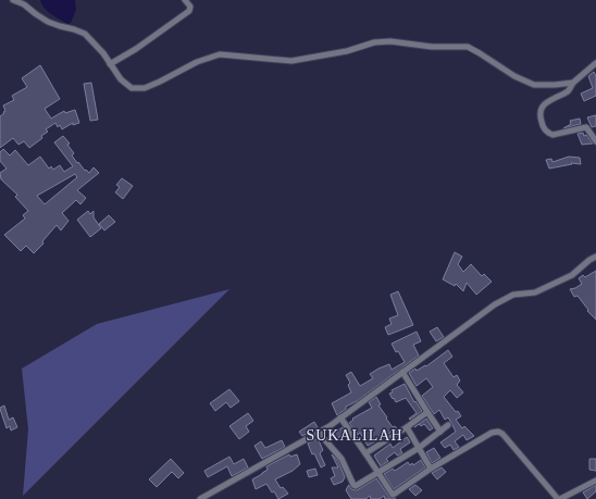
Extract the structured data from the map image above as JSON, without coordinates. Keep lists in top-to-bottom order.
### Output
{
  "districts": ["SUKALILAH"]
}
